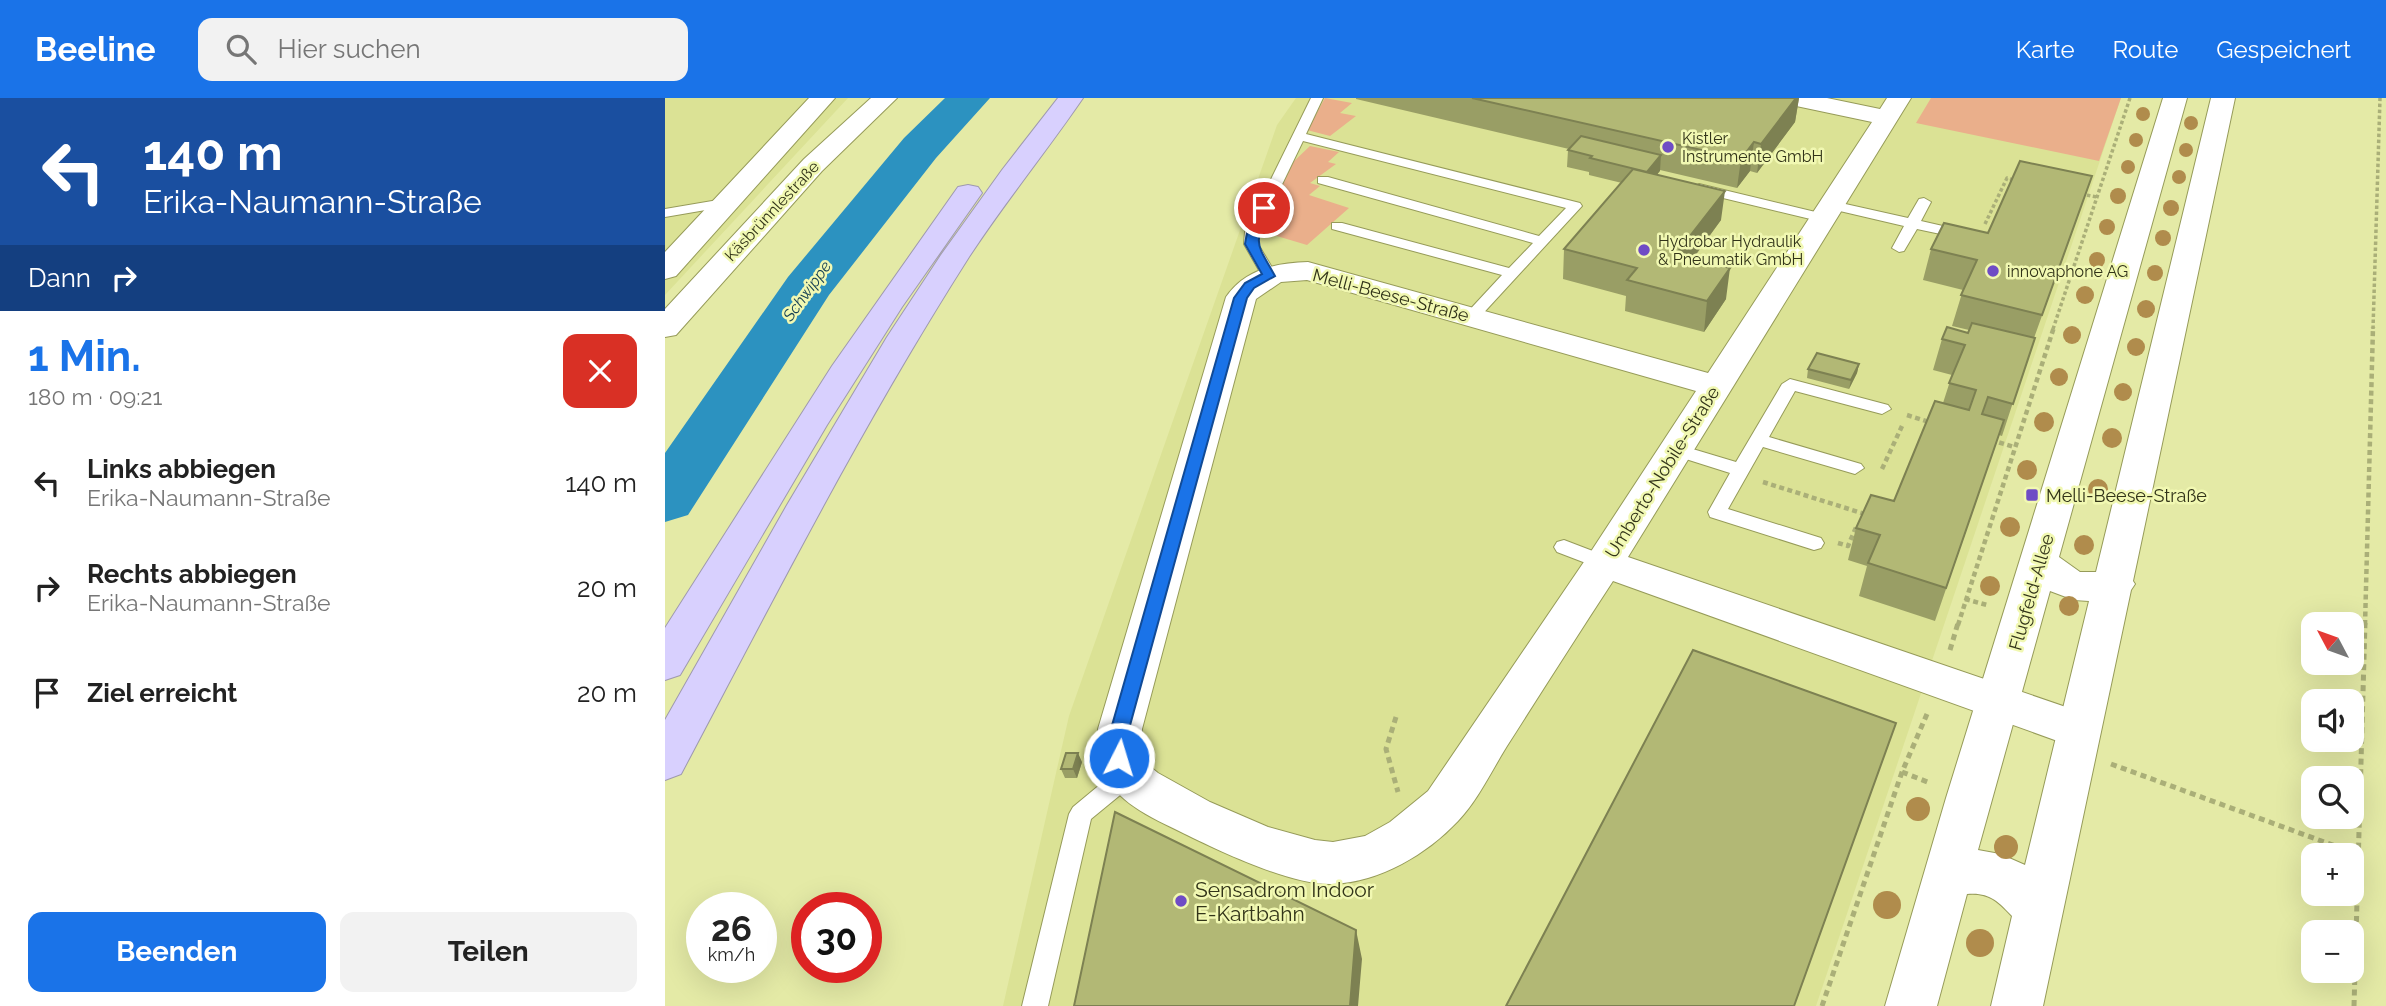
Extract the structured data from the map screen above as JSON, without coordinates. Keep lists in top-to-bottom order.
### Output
{
  "streets": {
    "street": [
      "Käsbrünnlestraße",
      "Melli-Beese-Straße",
      "Umberto-Nobile-Straße",
      "Flugfeld-Allee"
    ]
  },
  "crossings": [
    ["Melli-Beese-Straße", "Umberto-Nobile-Straße"],
    ["Umberto-Nobile-Straße", "Flugfeld-Allee"]
  ],
  "water": ["Schwippe"],
  "places": {
    "other": [
      "Kistler Instrumente GmbH",
      "Hydrobar Hydraulik & Pneumatik GmbH",
      "innovaphone AG",
      "Sensadrom Indoor E-Kartbahn"
    ],
    "transit": ["Melli-Beese-Straße"]
  },
  "north": "top left",
  "page": {
    "header": "Beeline",
    "search": "Hier suchen",
    "nav": ["Karte", "Route", "Gespeichert"],
    "turn": ["140 m", "Erika-Naumann-Straße"],
    "then": "Dann",
    "heading": ["1 Min.", "180 m · 09:21"],
    "list": [
      {
        "name": "Links abbiegen",
        "note": "Erika-Naumann-Straße",
        "value": "140 m"
      },
      {
        "name": "Rechts abbiegen",
        "note": "Erika-Naumann-Straße",
        "value": "20 m"
      },
      {
        "name": "Ziel erreicht",
        "value": "20 m"
      }
    ],
    "map_buttons": ["+", "−"],
    "speed": "26 km/h",
    "limit": "30",
    "buttons": ["Beenden", "Teilen"]
  }
}
